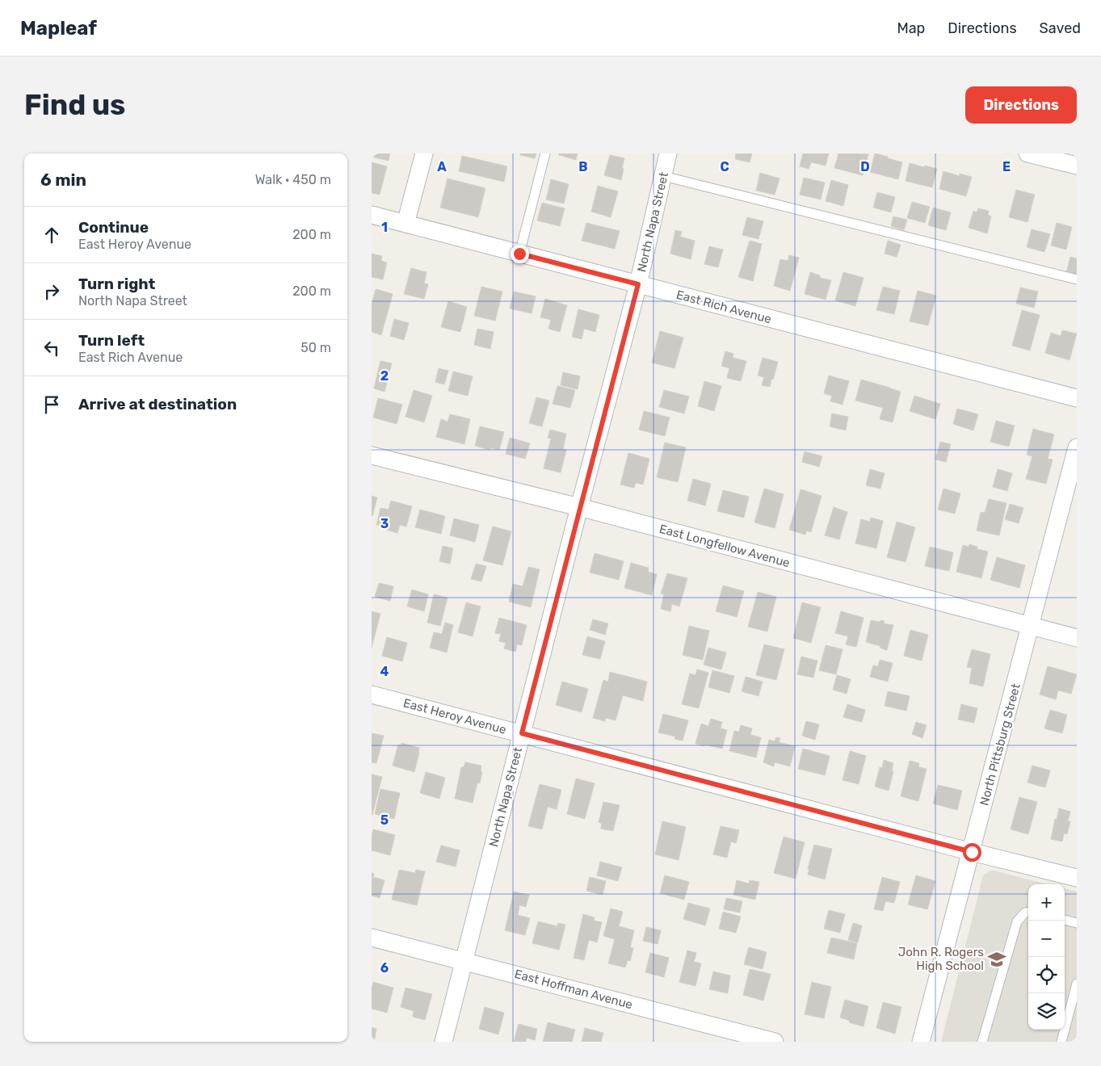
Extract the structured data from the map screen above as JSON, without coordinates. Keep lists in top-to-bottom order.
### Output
{
  "streets": {
    "street": [
      "North Napa Street",
      "East Rich Avenue",
      "East Longfellow Avenue",
      "East Heroy Avenue",
      "North Pittsburg Street",
      "East Hoffman Avenue"
    ]
  },
  "crossings": [
    ["North Napa Street", "East Rich Avenue"],
    ["North Napa Street", "East Longfellow Avenue"],
    ["North Napa Street", "East Heroy Avenue"],
    ["North Napa Street", "East Hoffman Avenue"],
    ["East Longfellow Avenue", "North Pittsburg Street"],
    ["East Heroy Avenue", "North Pittsburg Street"]
  ],
  "places": {
    "school or university": ["John R. Rogers High School"]
  },
  "page": {
    "header": "Mapleaf",
    "nav": ["Map", "Directions", "Saved"],
    "buttons": "Directions",
    "title": "Find us",
    "heading": ["6 min", "Walk · 450 m"],
    "list": [
      ["Continue", "East Heroy Avenue", "200 m"],
      ["Turn right", "North Napa Street", "200 m"],
      ["Turn left", "East Rich Avenue", "50 m"],
      "Arrive at destination"
    ],
    "map_buttons": ["+", "−"]
  },
  "grid": {
    "columns": [
      "A",
      "B",
      "C",
      "D",
      "E"
    ],
    "rows": [
      "1",
      "2",
      "3",
      "4",
      "5",
      "6"
    ]
  }
}
